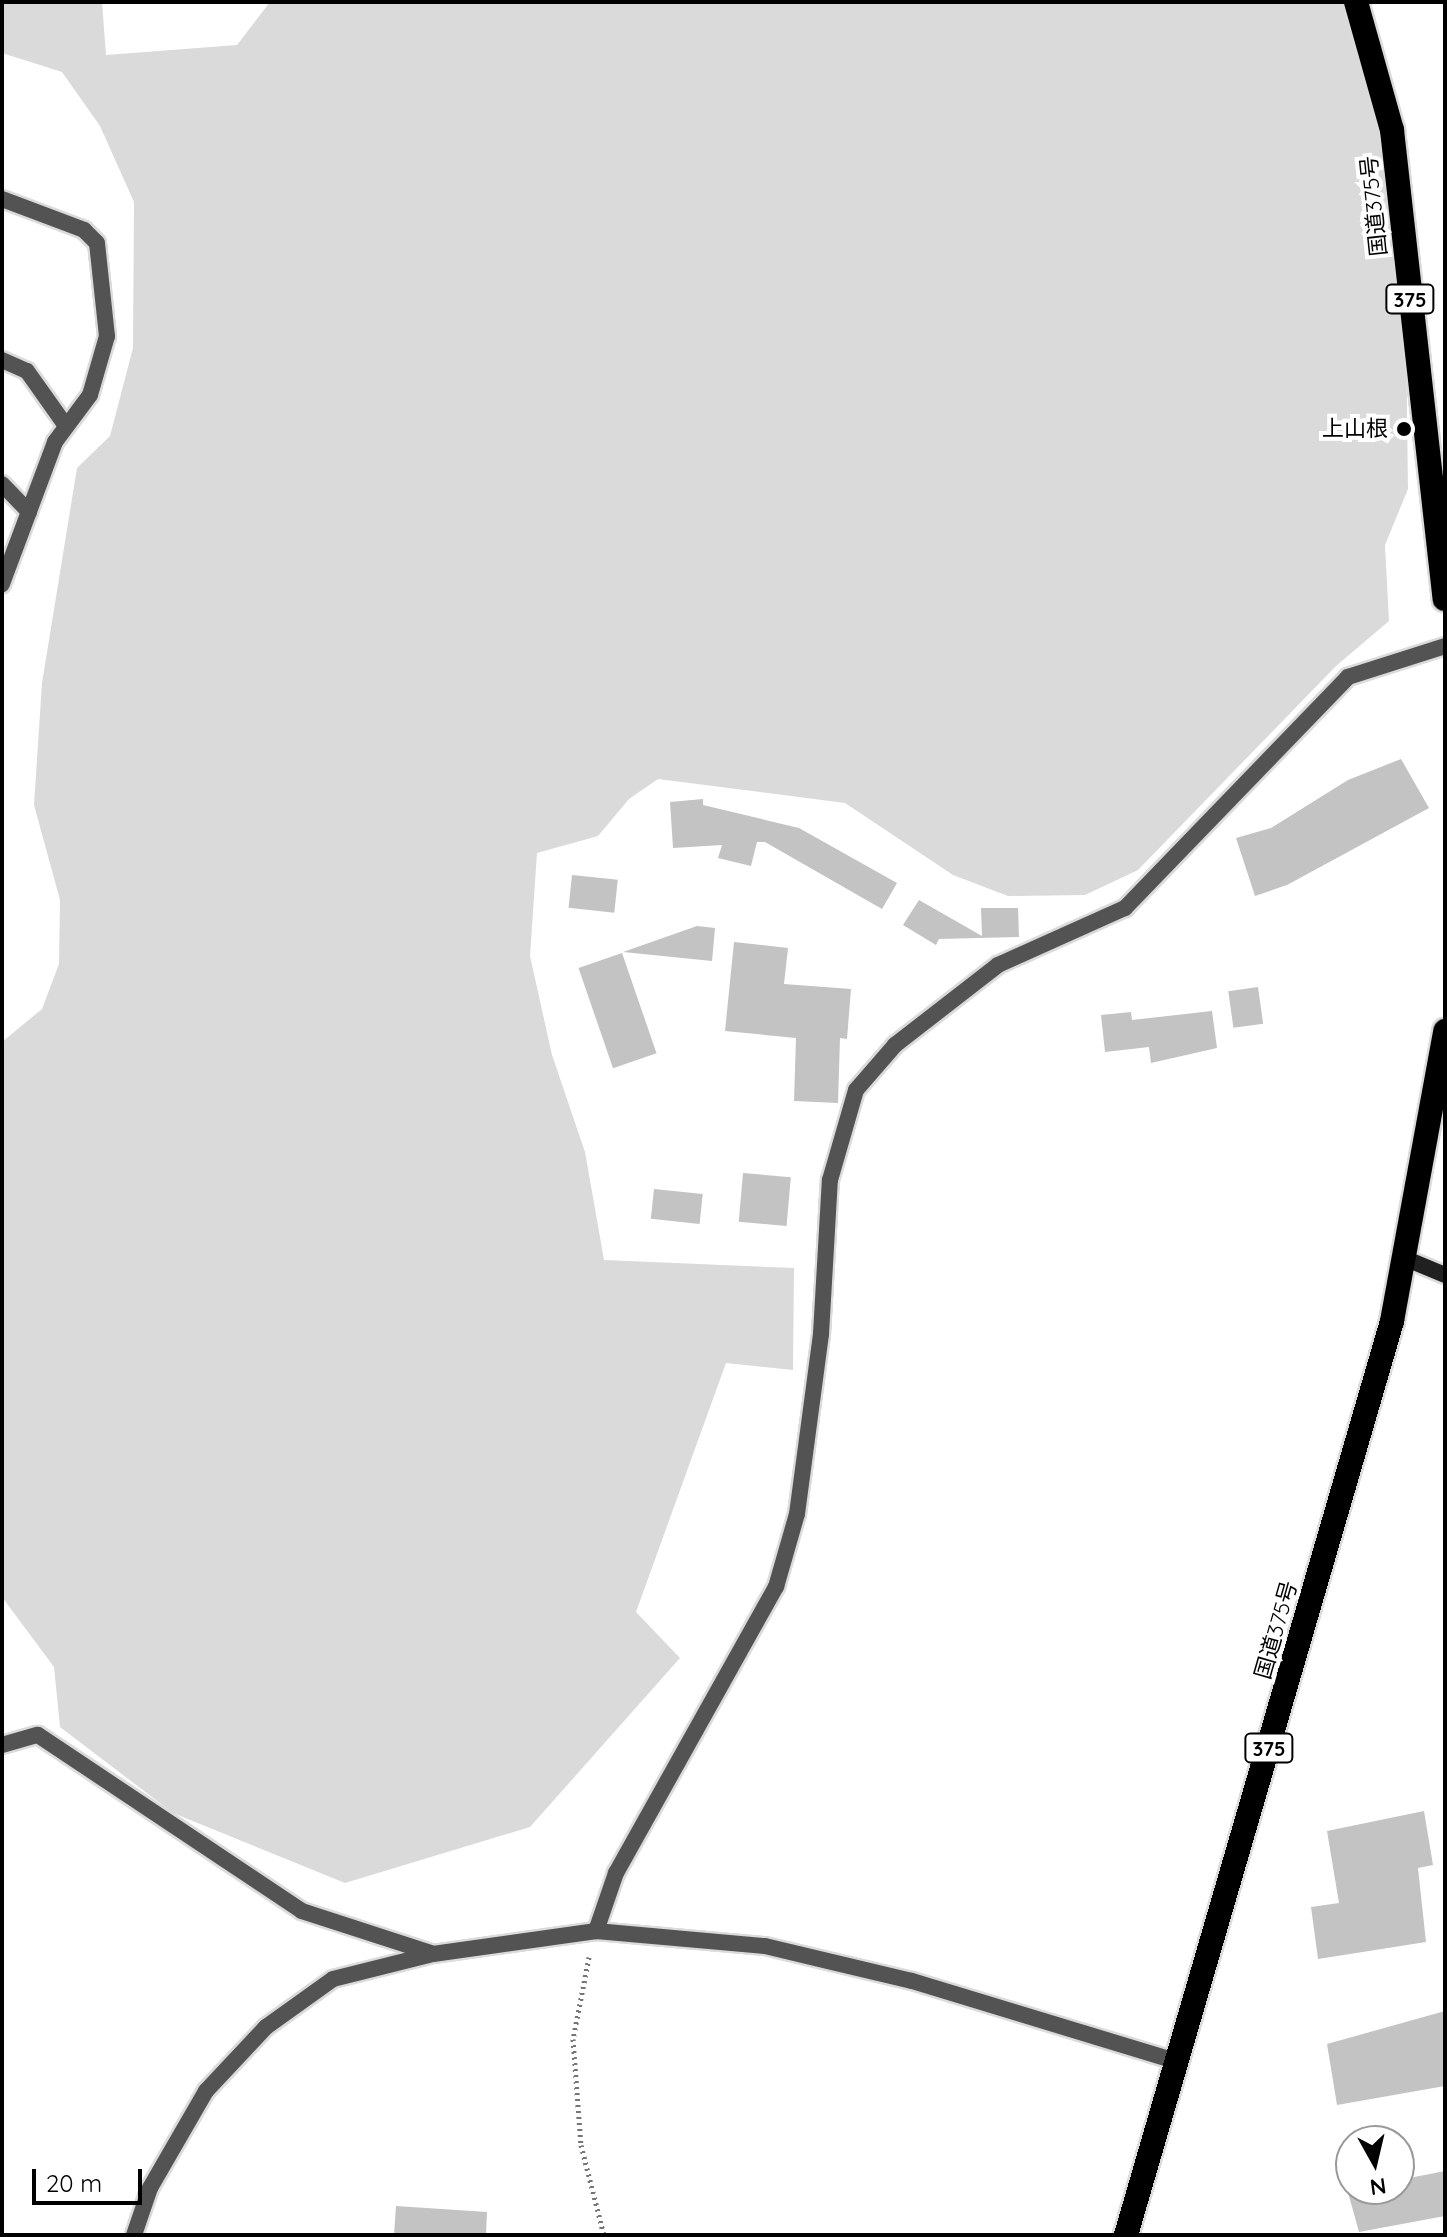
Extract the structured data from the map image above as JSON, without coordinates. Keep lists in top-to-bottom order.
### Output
{
  "streets": {
    "highway": ["国道375号", "375"]
  },
  "places": ["上山根"],
  "scale_bar": "20 m",
  "north": "bottom"
}
